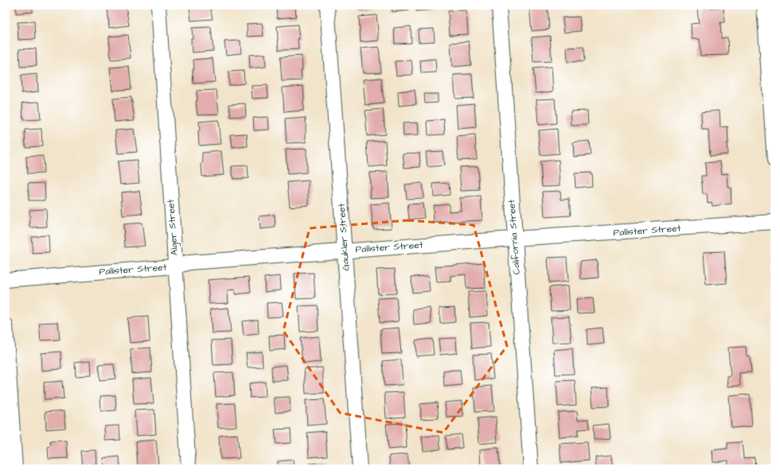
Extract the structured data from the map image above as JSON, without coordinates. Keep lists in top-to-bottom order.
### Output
{
  "streets": {
    "street": [
      "Alger Street",
      "Pallister Street",
      "Gaukler Street",
      "California Street"
    ]
  },
  "crossings": [
    ["Alger Street", "Pallister Street"],
    ["Pallister Street", "Gaukler Street"],
    ["Pallister Street", "California Street"]
  ]
}
